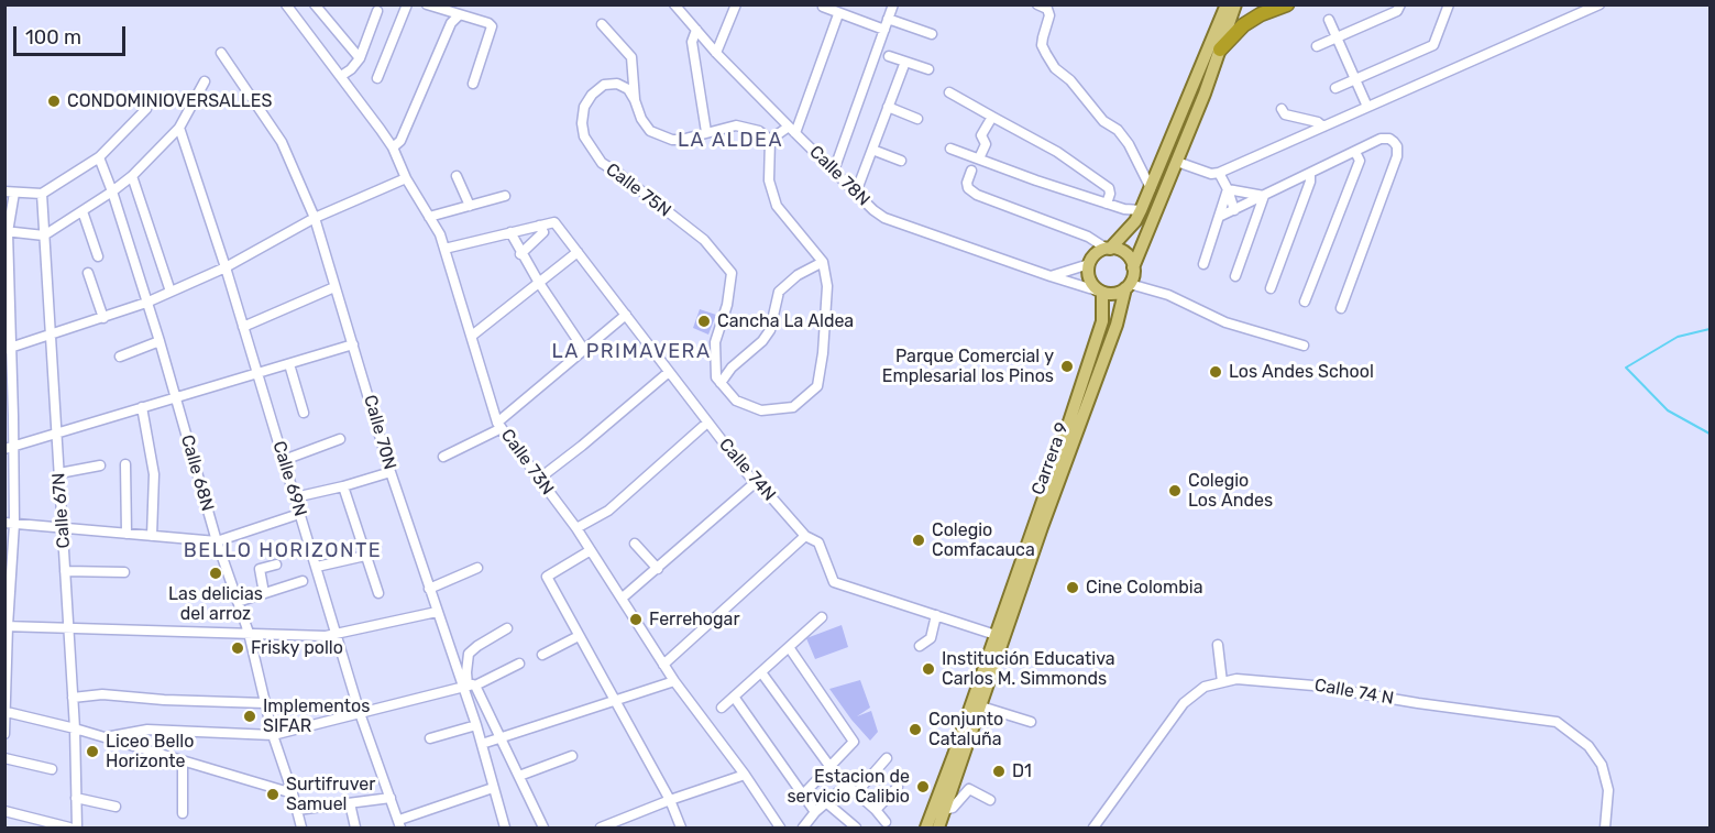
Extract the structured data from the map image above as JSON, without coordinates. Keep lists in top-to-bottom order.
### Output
{
  "streets": {
    "main road": ["Carrera 9"],
    "street": [
      "Calle 78N",
      "Calle 75N",
      "Calle 70N",
      "Calle 73N",
      "Calle 74N",
      "Calle 68N",
      "Calle 69N",
      "Calle 67N",
      "Calle 74 N"
    ]
  },
  "crossings": [
    ["Calle 78N", "Carrera 9"],
    ["Carrera 9", "Calle 74N"]
  ],
  "districts": ["LA ALDEA", "LA PRIMAVERA", "BELLO HORIZONTE"],
  "places": [
    "CONDOMINIOVERSALLES",
    "Cancha La Aldea",
    "Parque Comercial y Emplesarial los Pinos",
    "Los Andes School",
    "Colegio Los Andes",
    "Colegio Comfacauca",
    "Las delicias del arroz",
    "Cine Colombia",
    "Ferrehogar",
    "Frisky pollo",
    "Institución Educativa Carlos M. Simmonds",
    "Implementos SIFAR",
    "Conjunto Cataluña",
    "Liceo Bello Horizonte",
    "D1",
    "Estacion de servicio Calibio",
    "Surtifruver Samuel"
  ],
  "scale_bar": "100 m"
}
